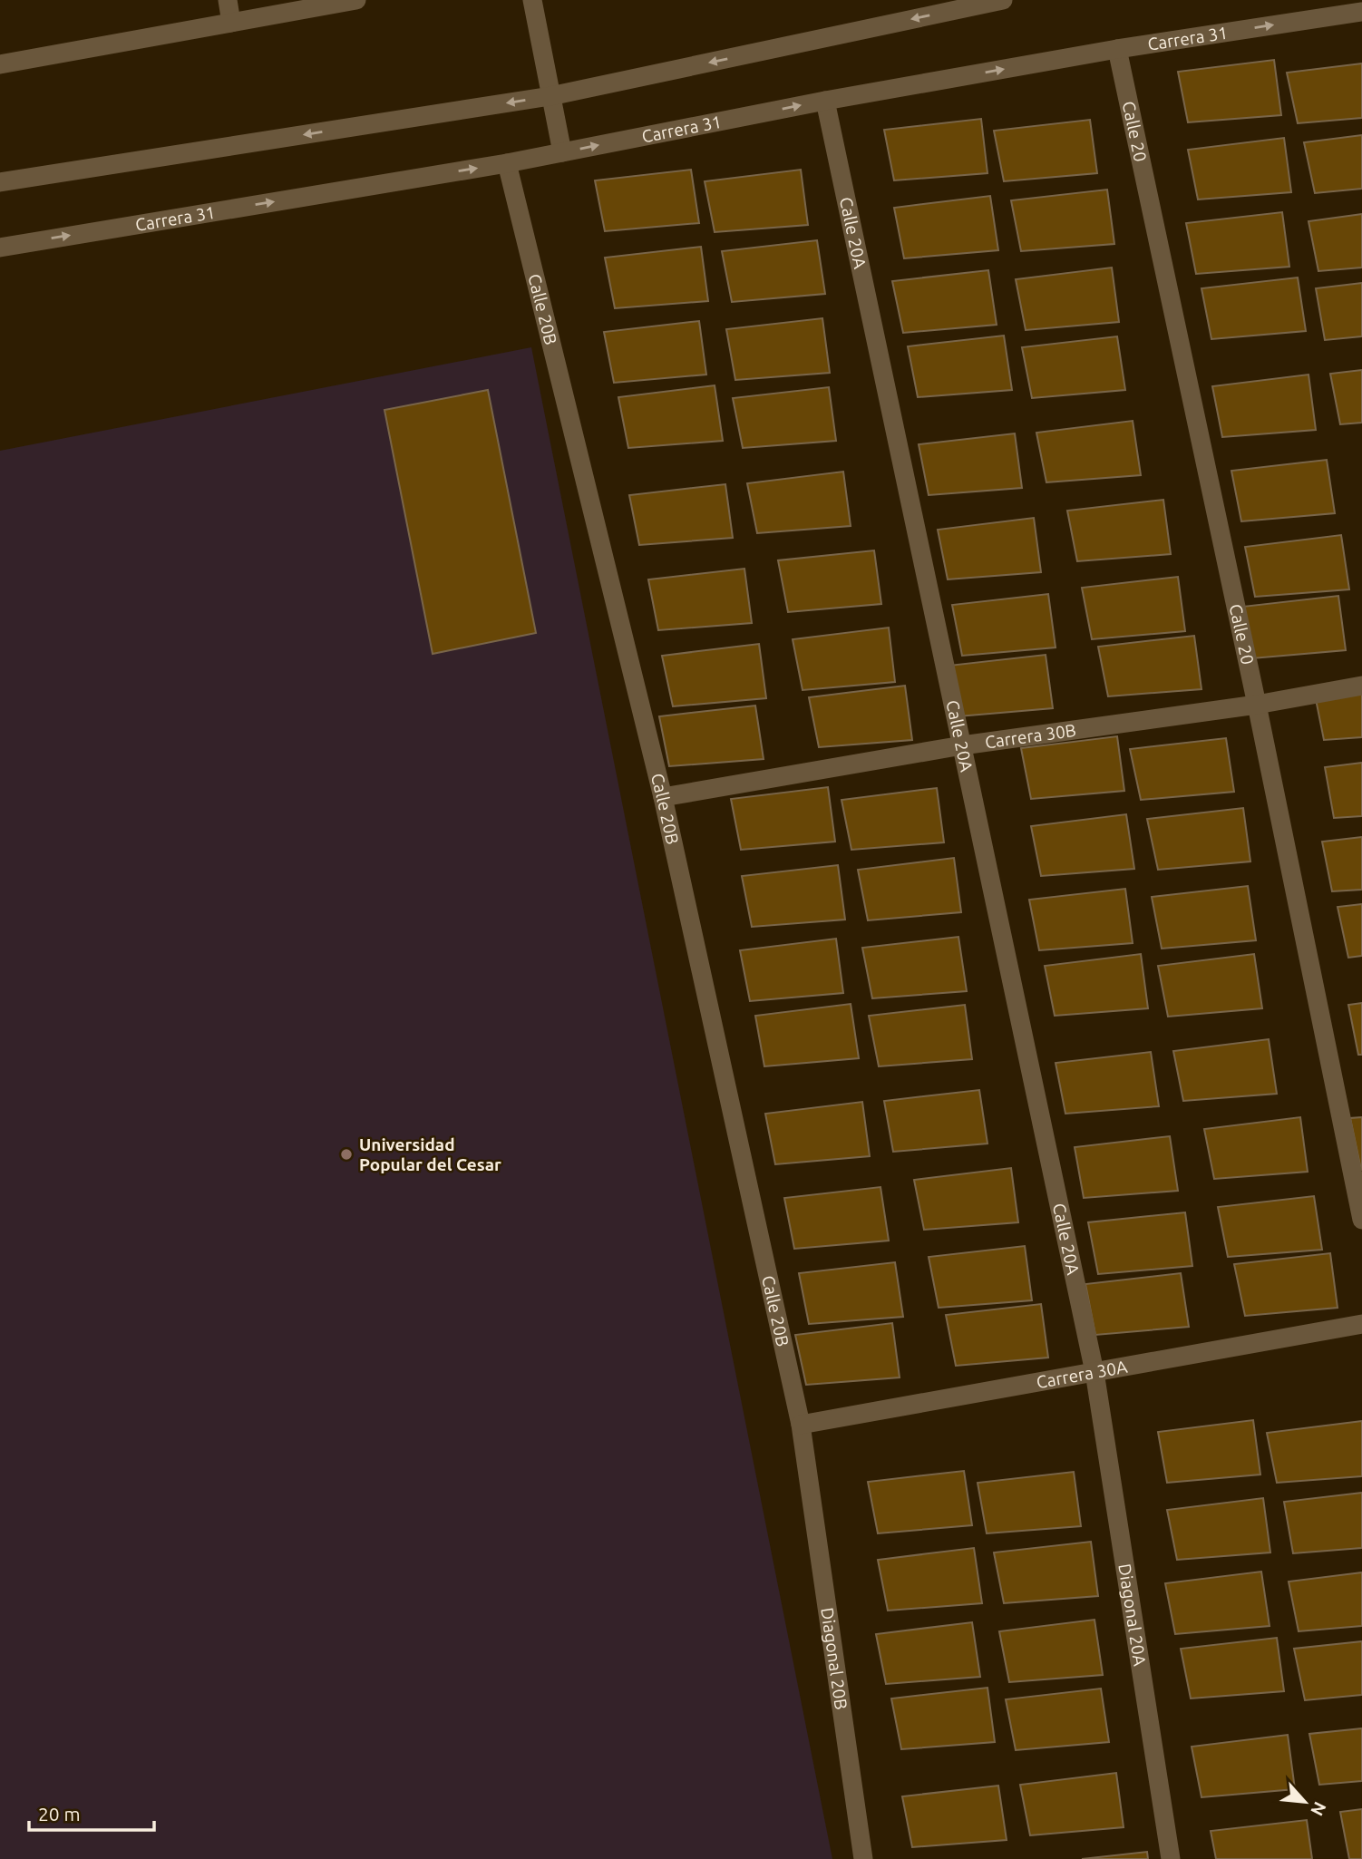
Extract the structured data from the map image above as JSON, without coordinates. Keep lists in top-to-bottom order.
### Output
{
  "streets": {
    "street": [
      "Carrera 31",
      "Calle 20",
      "Calle 20A",
      "Calle 20B",
      "Carrera 30B",
      "Carrera 30A",
      "Diagonal 20A",
      "Diagonal 20B"
    ]
  },
  "crossings": [
    ["Carrera 31", "Calle 20"],
    ["Carrera 31", "Calle 20A"],
    ["Carrera 31", "Calle 20B"],
    ["Calle 20", "Carrera 30B"],
    ["Calle 20A", "Carrera 30B"],
    ["Calle 20A", "Carrera 30A"],
    ["Calle 20A", "Diagonal 20A"],
    ["Calle 20B", "Carrera 30B"],
    ["Calle 20B", "Carrera 30A"],
    ["Calle 20B", "Diagonal 20B"],
    ["Carrera 30A", "Diagonal 20A"]
  ],
  "places": ["Universidad Popular del Cesar"],
  "scale_bar": "20 m",
  "north": "bottom right"
}
